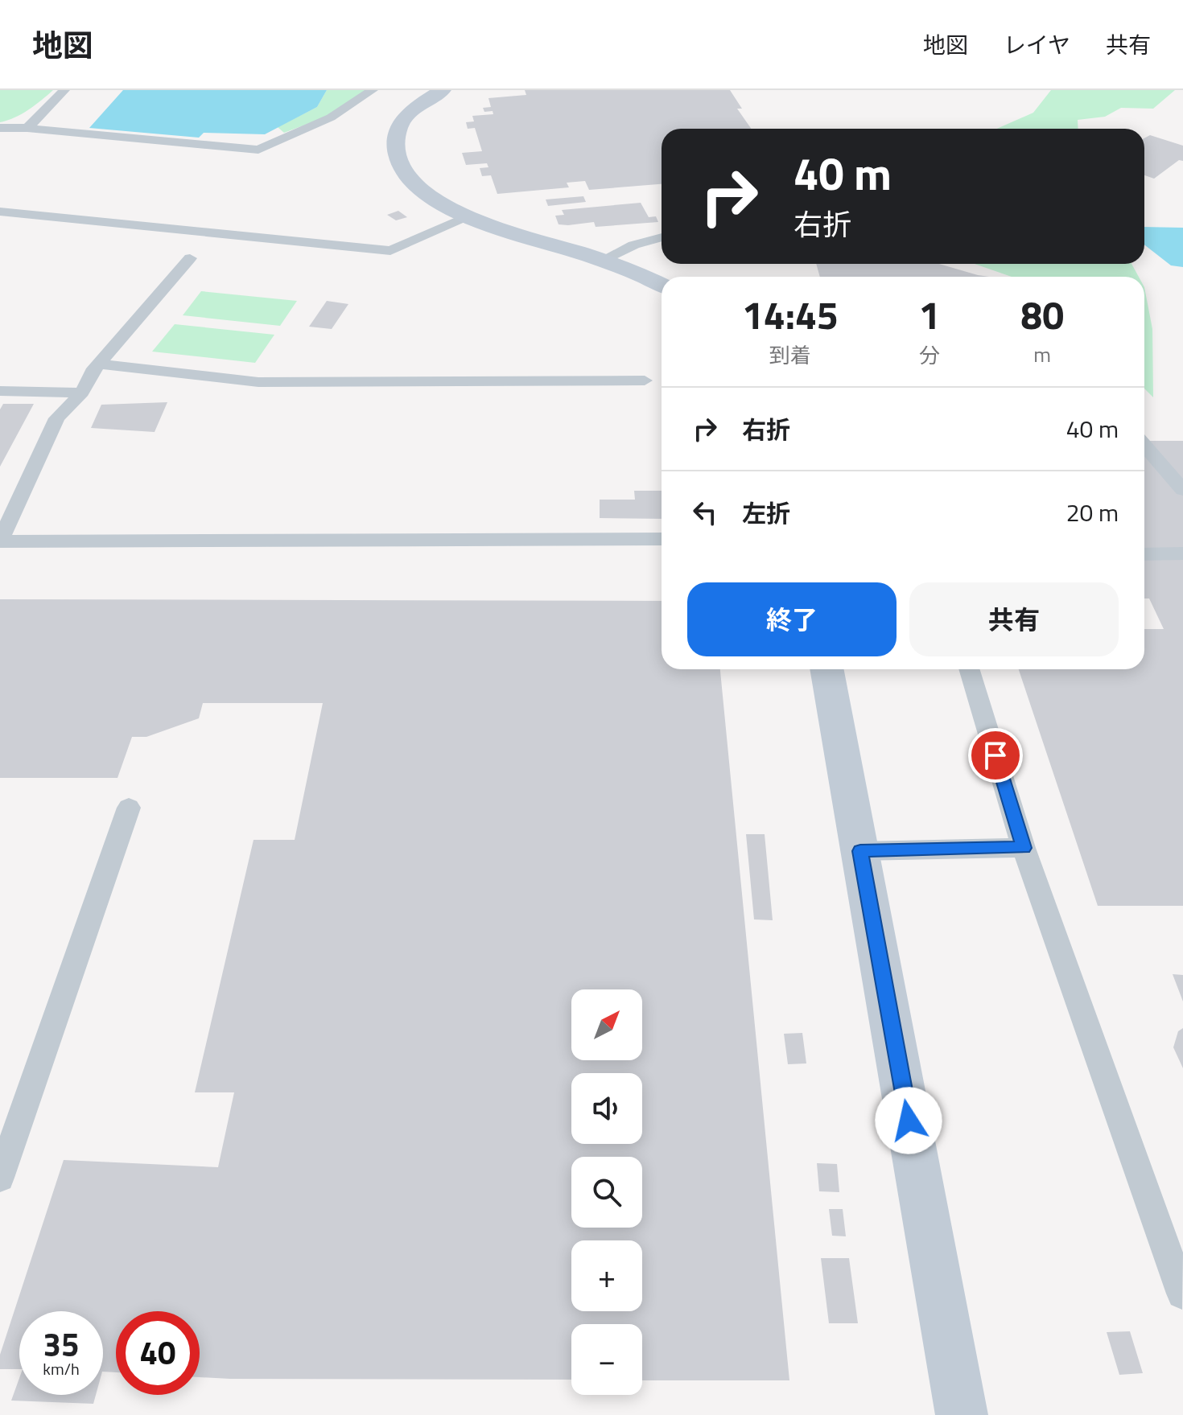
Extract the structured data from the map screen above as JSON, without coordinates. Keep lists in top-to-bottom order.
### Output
{
  "north": "top right",
  "page": {
    "header": "地図",
    "nav": ["地図", "レイヤ", "共有"],
    "turn": ["40 m", "右折"],
    "eta": [
      "14:45",
      "到着",
      "1",
      "分",
      "80",
      "m"
    ],
    "list": [
      {
        "name": "右折",
        "value": "40 m"
      },
      {
        "name": "左折",
        "value": "20 m"
      }
    ],
    "buttons": ["終了", "共有"],
    "map_buttons": ["+", "−"],
    "speed": "35 km/h",
    "limit": "40"
  }
}
